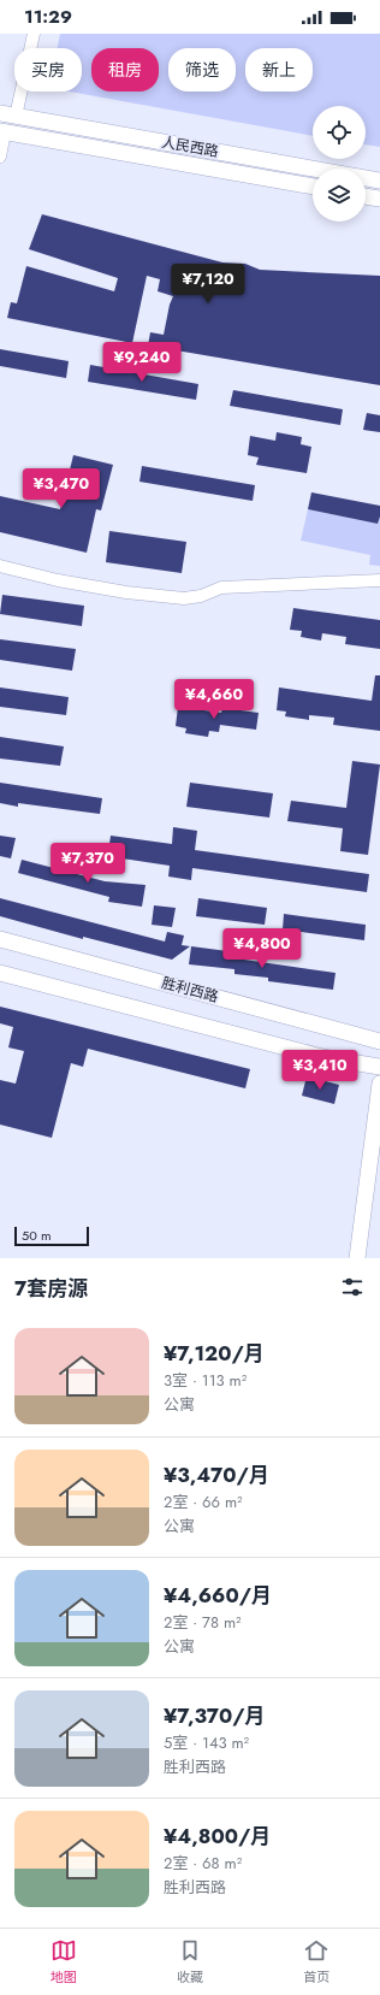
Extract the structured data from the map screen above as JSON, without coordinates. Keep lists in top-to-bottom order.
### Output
{
  "streets": {
    "main road": ["人民西路", "胜利西路"]
  },
  "scale_bar": "50 m",
  "page": {
    "status": "11:29",
    "chip": [
      "买房",
      "租房",
      "筛选",
      "新上"
    ],
    "price": [
      "¥7,120",
      "¥9,240",
      "¥3,470",
      "¥4,660",
      "¥7,370",
      "¥4,800",
      "¥3,410"
    ],
    "scale": "50 m",
    "heading": "7套房源",
    "list": [
      {
        "name": "¥7,120/月",
        "note": "3室 · 113 m² · 公寓"
      },
      {
        "name": "¥3,470/月",
        "note": "2室 · 66 m² · 公寓"
      },
      {
        "name": "¥4,660/月",
        "note": "2室 · 78 m² · 公寓"
      },
      {
        "name": "¥7,370/月",
        "note": "5室 · 143 m² · 胜利西路"
      },
      {
        "name": "¥4,800/月",
        "note": "2室 · 68 m² · 胜利西路"
      }
    ],
    "tabs": ["地图", "收藏", "首页"]
  }
}
